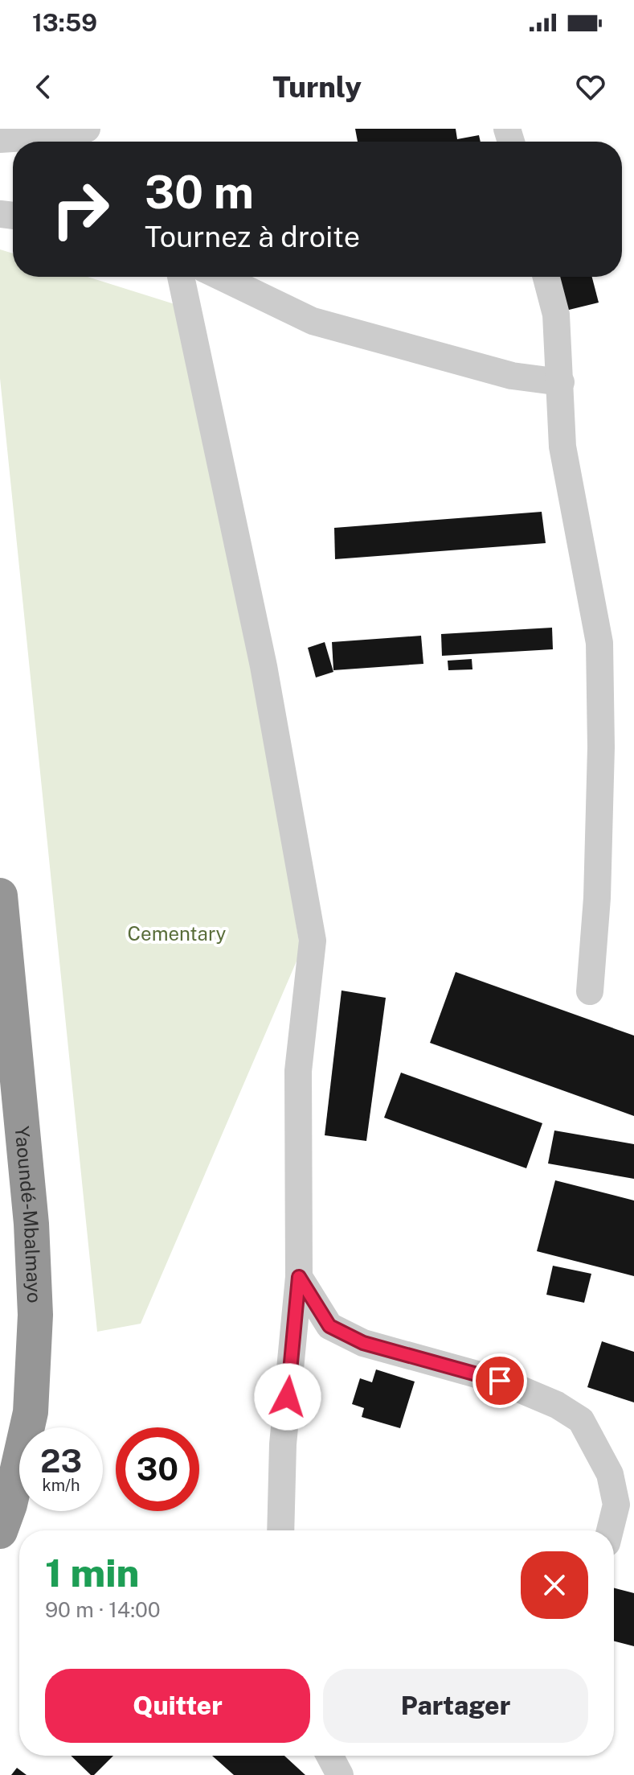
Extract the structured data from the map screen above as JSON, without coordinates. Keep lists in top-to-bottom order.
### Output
{
  "streets": {
    "highway": ["Yaoundé-Mbalmayo"]
  },
  "parks": ["Cementary"],
  "page": {
    "status": "13:59",
    "header": "Turnly",
    "turn": ["30 m", "Tournez à droite"],
    "speed": "23 km/h",
    "limit": "30",
    "heading": ["1 min", "90 m · 14:00"],
    "buttons": ["Quitter", "Partager"]
  }
}
